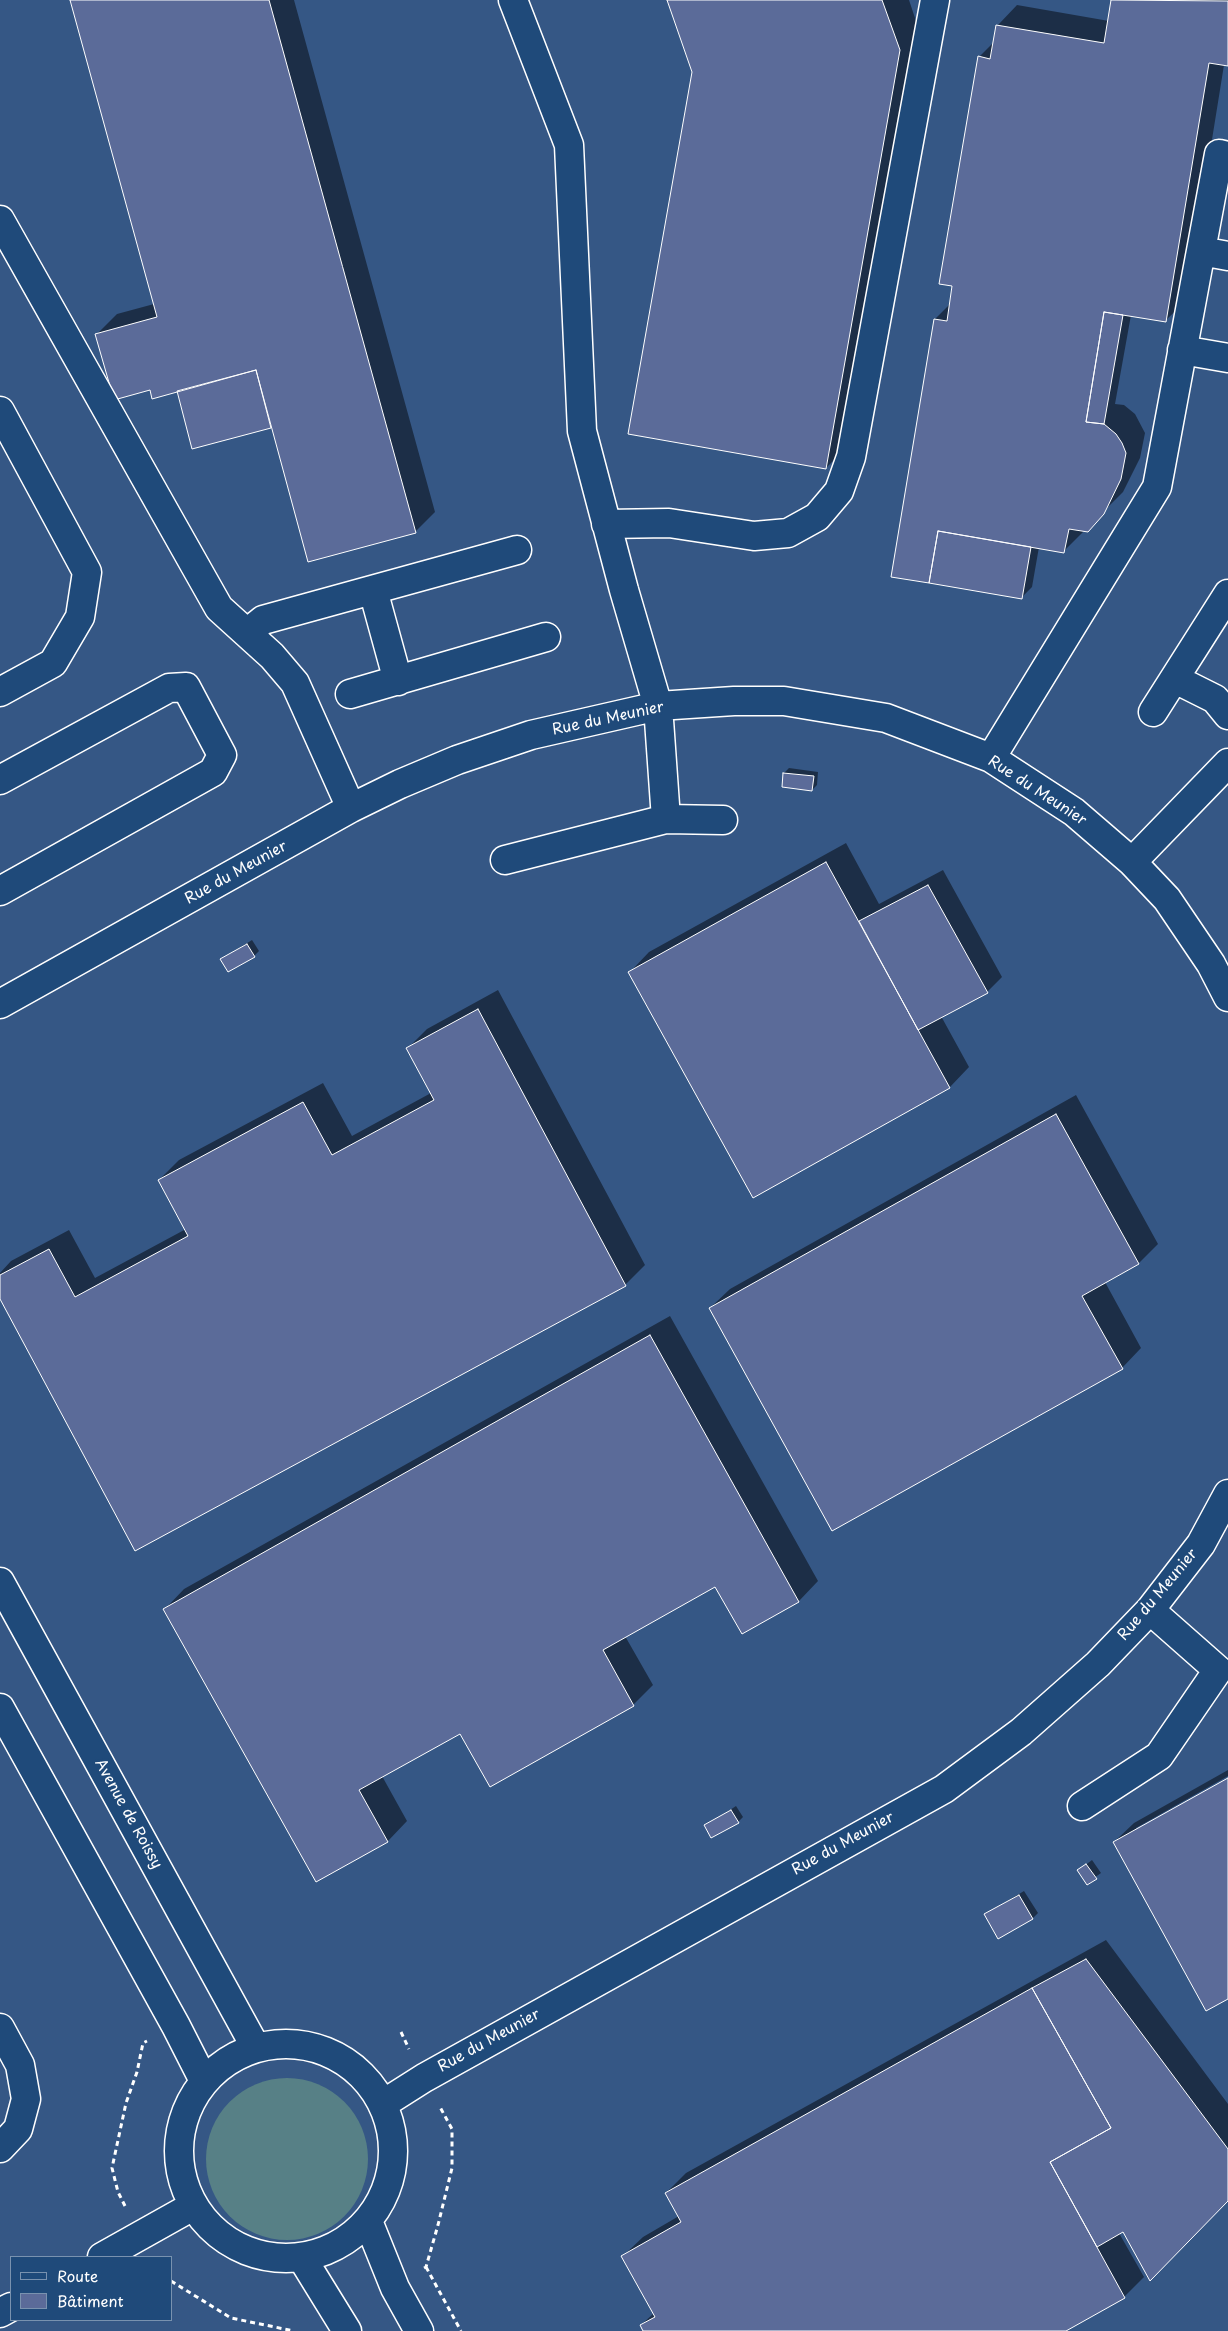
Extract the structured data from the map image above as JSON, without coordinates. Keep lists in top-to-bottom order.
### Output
{
  "streets": {
    "street": ["Rue du Meunier", "Avenue de Roissy"]
  },
  "legend": ["Route", "Bâtiment"]
}
